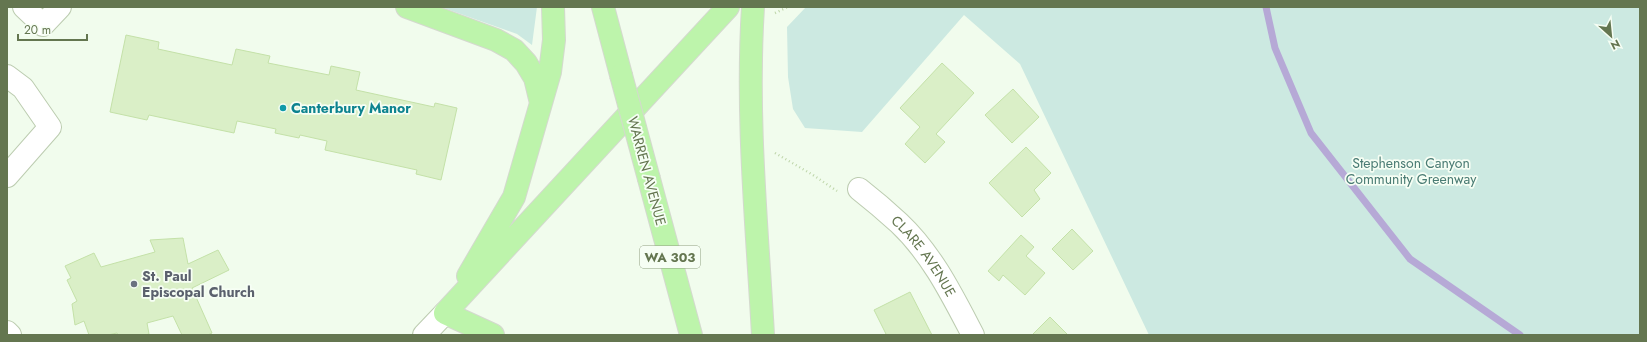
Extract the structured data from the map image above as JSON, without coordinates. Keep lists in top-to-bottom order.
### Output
{
  "streets": {
    "main road": ["WARREN AVENUE", "WA 303"],
    "street": ["CLARE AVENUE"]
  },
  "parks": ["Stephenson Canyon Community Greenway"],
  "places": ["Canterbury Manor", "St. Paul Episcopal Church"],
  "scale_bar": "20 m",
  "north": "bottom right"
}
